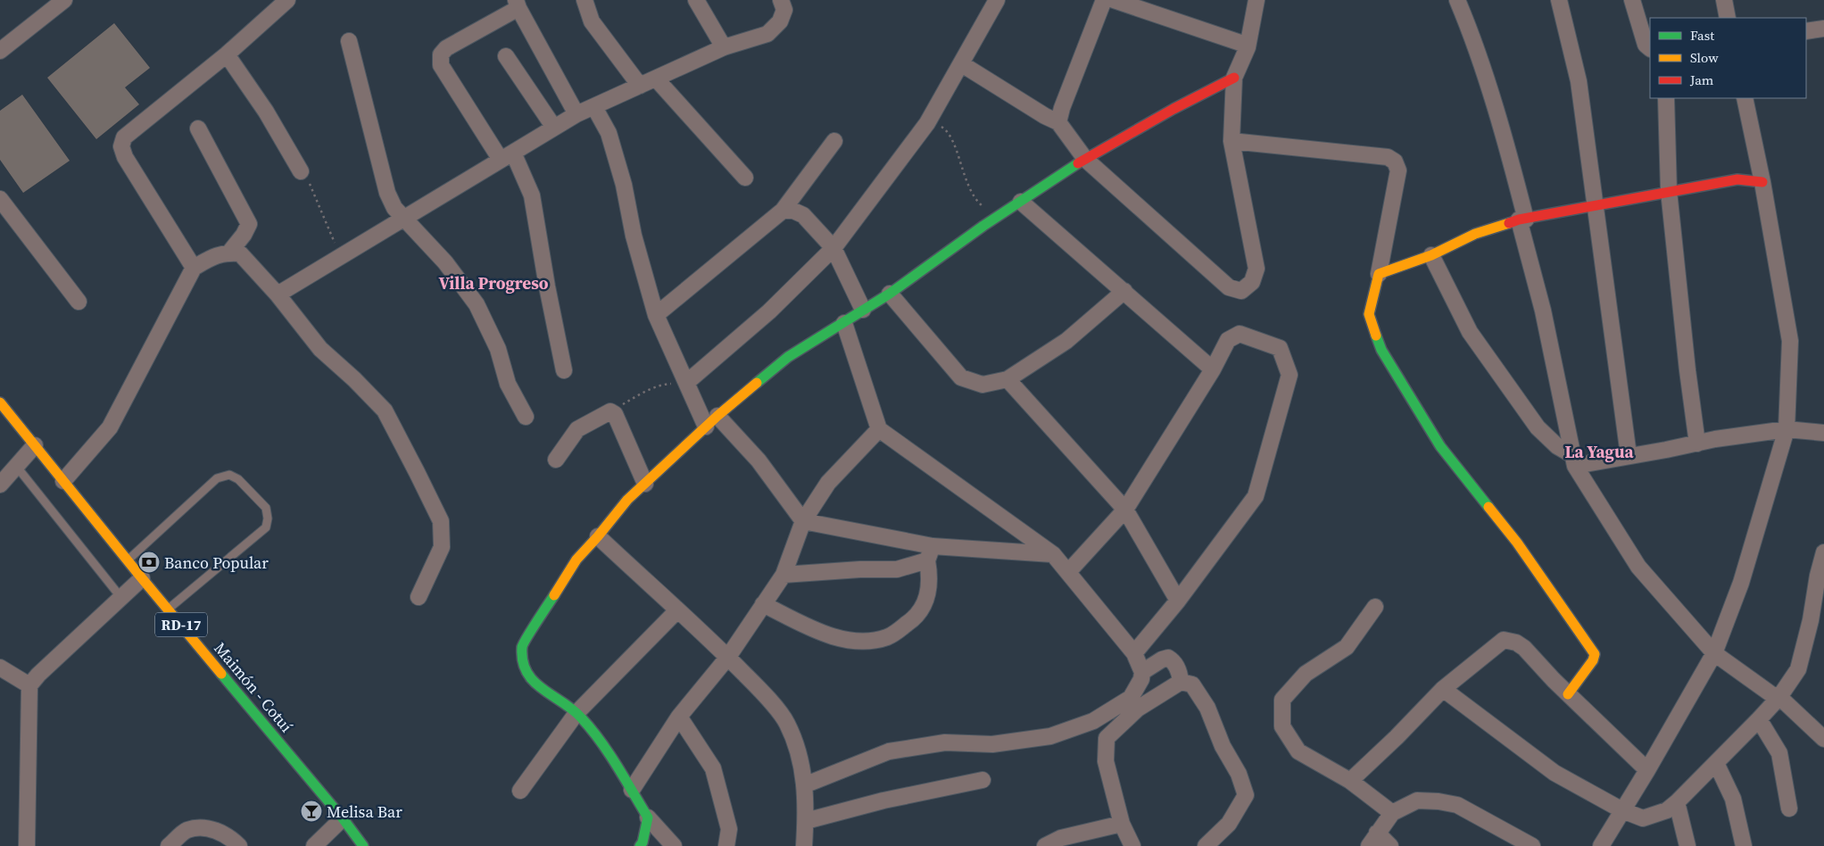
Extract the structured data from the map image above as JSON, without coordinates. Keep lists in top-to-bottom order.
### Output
{
  "streets": {
    "street": ["RD-17", "Maimón - Cotuí"]
  },
  "districts": ["Villa Progreso", "La Yagua"],
  "places": {
    "bank": ["Banco Popular"],
    "bar": ["Melisa Bar"]
  },
  "legend": ["Fast", "Slow", "Jam"]
}
